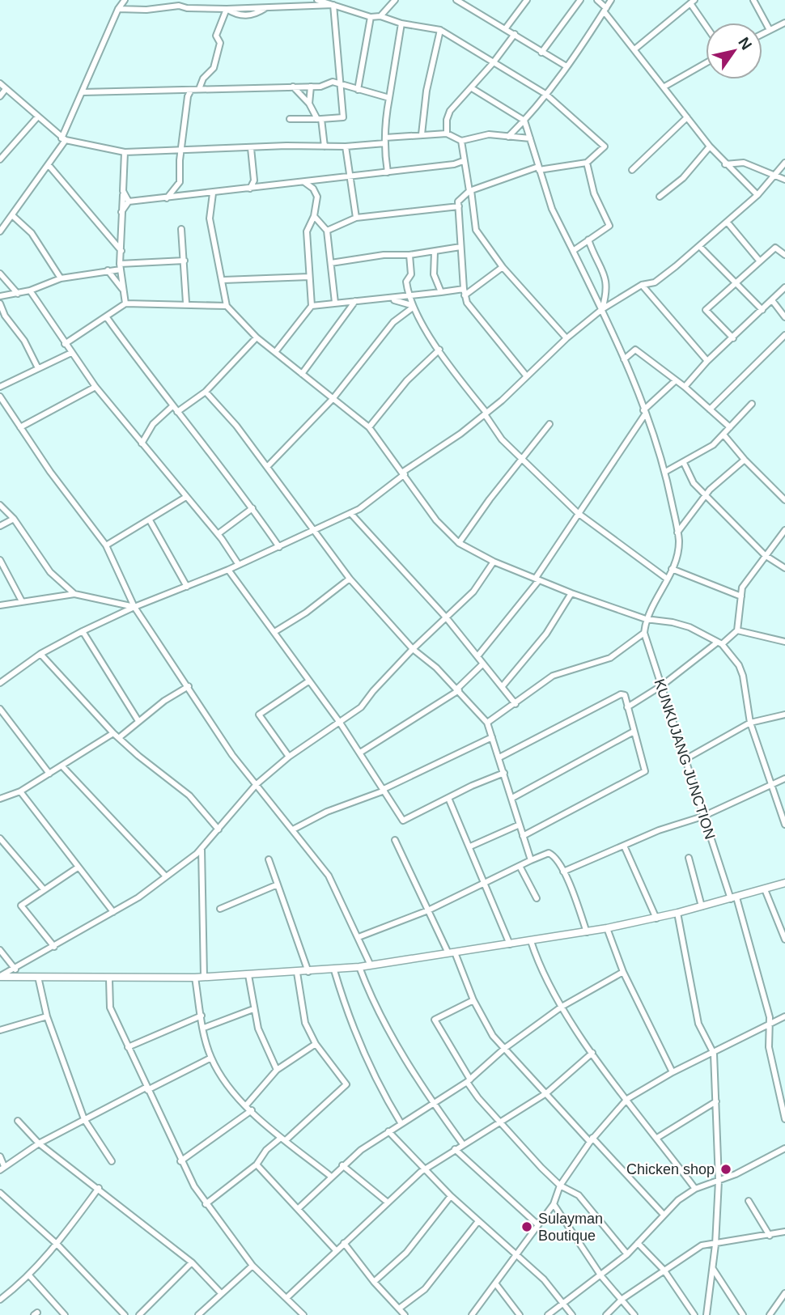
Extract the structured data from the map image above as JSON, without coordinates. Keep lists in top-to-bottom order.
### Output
{
  "streets": {
    "street": ["KUNKUJANG JUNCTION"]
  },
  "places": ["Chicken shop", "Sulayman Boutique"],
  "north": "top right"
}
